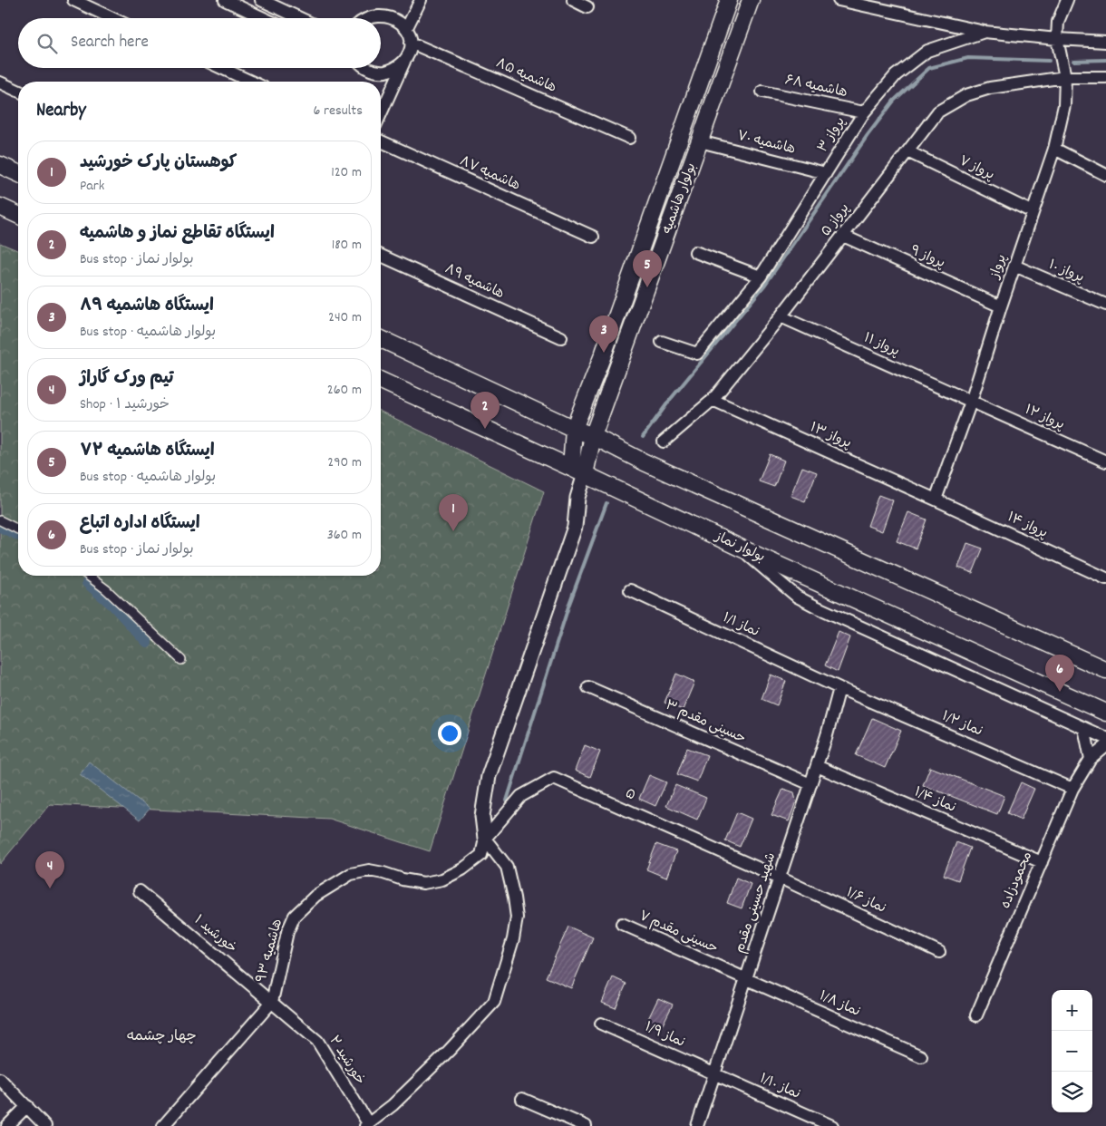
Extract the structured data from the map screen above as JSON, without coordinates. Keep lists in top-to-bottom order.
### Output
{
  "streets": {
    "main road": ["بولوار هاشمیه", "بولوار نماز"],
    "street": [
      "هاشمیه ۸۵",
      "هاشمیه ۶۸",
      "پرواز ۳",
      "هاشمیه ۷۰",
      "پرواز ۷",
      "هاشمیه ۸۷",
      "پرواز ۵",
      "پرواز ۹",
      "پرواز",
      "پرواز ۱۰",
      "هاشمیه ۸۹",
      "پرواز ۱۱",
      "پرواز ۱۲",
      "پرواز ۱۳",
      "پرواز ۱۴",
      "نماز ۱/۱",
      "حسینی مقدم ۳",
      "نماز ۱/۲",
      "۵",
      "نماز ۱/۴",
      "محمودزاده",
      "نماز ۱/۶",
      "شهید حسینی مقدم",
      "حسینی مقدم ۷",
      "خورشید ۱",
      "هاشمیه ۹۳",
      "نماز ۱/۸",
      "نماز ۱/۹",
      "خورشید ۲",
      "نماز ۱/۱۰"
    ]
  },
  "crossings": [
    ["هاشمیه ۶۸", "پرواز ۳"],
    ["پرواز ۳", "هاشمیه ۷۰"],
    ["پرواز ۳", "پرواز"],
    ["هاشمیه ۷۰", "بولوار هاشمیه"],
    ["پرواز ۷", "پرواز ۵"],
    ["پرواز ۷", "پرواز"],
    ["بولوار هاشمیه", "بولوار نماز"],
    ["پرواز ۵", "پرواز ۹"],
    ["پرواز ۵", "پرواز"],
    ["پرواز ۵", "پرواز ۱۱"],
    ["پرواز ۵", "پرواز ۱۳"],
    ["پرواز ۹", "پرواز"],
    ["پرواز", "پرواز ۱۰"],
    ["پرواز", "پرواز ۱۱"],
    ["پرواز", "پرواز ۱۲"],
    ["پرواز", "پرواز ۱۳"],
    ["پرواز", "پرواز ۱۴"],
    ["پرواز ۱۱", "پرواز ۱۲"],
    ["پرواز ۱۳", "پرواز ۱۴"],
    ["نماز ۱/۱", "نماز ۱/۲"],
    ["نماز ۱/۱", "شهید حسینی مقدم"],
    ["حسینی مقدم ۳", "شهید حسینی مقدم"],
    ["نماز ۱/۲", "محمودزاده"],
    ["نماز ۱/۲", "شهید حسینی مقدم"],
    ["۵", "نماز ۱/۶"],
    ["۵", "شهید حسینی مقدم"],
    ["۵", "هاشمیه ۹۳"],
    ["نماز ۱/۴", "محمودزاده"],
    ["نماز ۱/۴", "شهید حسینی مقدم"],
    ["نماز ۱/۶", "شهید حسینی مقدم"],
    ["شهید حسینی مقدم", "حسینی مقدم ۷"],
    ["شهید حسینی مقدم", "نماز ۱/۸"],
    ["شهید حسینی مقدم", "نماز ۱/۹"],
    ["شهید حسینی مقدم", "نماز ۱/۱۰"],
    ["حسینی مقدم ۷", "نماز ۱/۸"],
    ["خورشید ۱", "هاشمیه ۹۳"],
    ["خورشید ۱", "خورشید ۲"],
    ["هاشمیه ۹۳", "خورشید ۲"],
    ["نماز ۱/۹", "نماز ۱/۱۰"]
  ],
  "districts": ["چهار چشمه"],
  "page": {
    "search": "Search here",
    "heading": ["Nearby", "6 results"],
    "list": [
      {
        "mark": "1",
        "name": "کوهستان پارک خورشید",
        "note": "Park",
        "value": "120 m"
      },
      {
        "mark": "2",
        "name": "ایستگاه تقاطع نماز و هاشمیه",
        "note": "Bus stop · بولوار نماز",
        "value": "180 m"
      },
      {
        "mark": "3",
        "name": "ایستگاه هاشمیه ۸۹",
        "note": "Bus stop · بولوار هاشمیه",
        "value": "240 m"
      },
      {
        "mark": "4",
        "name": "تیم ورک گاراژ",
        "note": "Shop · خورشید ۱",
        "value": "260 m"
      },
      {
        "mark": "5",
        "name": "ایستگاه هاشمیه ۷۲",
        "note": "Bus stop · بولوار هاشمیه",
        "value": "290 m"
      },
      {
        "mark": "6",
        "name": "ایستگاه اداره اتباع",
        "note": "Bus stop · بولوار نماز",
        "value": "360 m"
      }
    ],
    "pins": [
      "5",
      "3",
      "2",
      "1",
      "6",
      "4"
    ],
    "map_buttons": ["+", "−"]
  }
}
